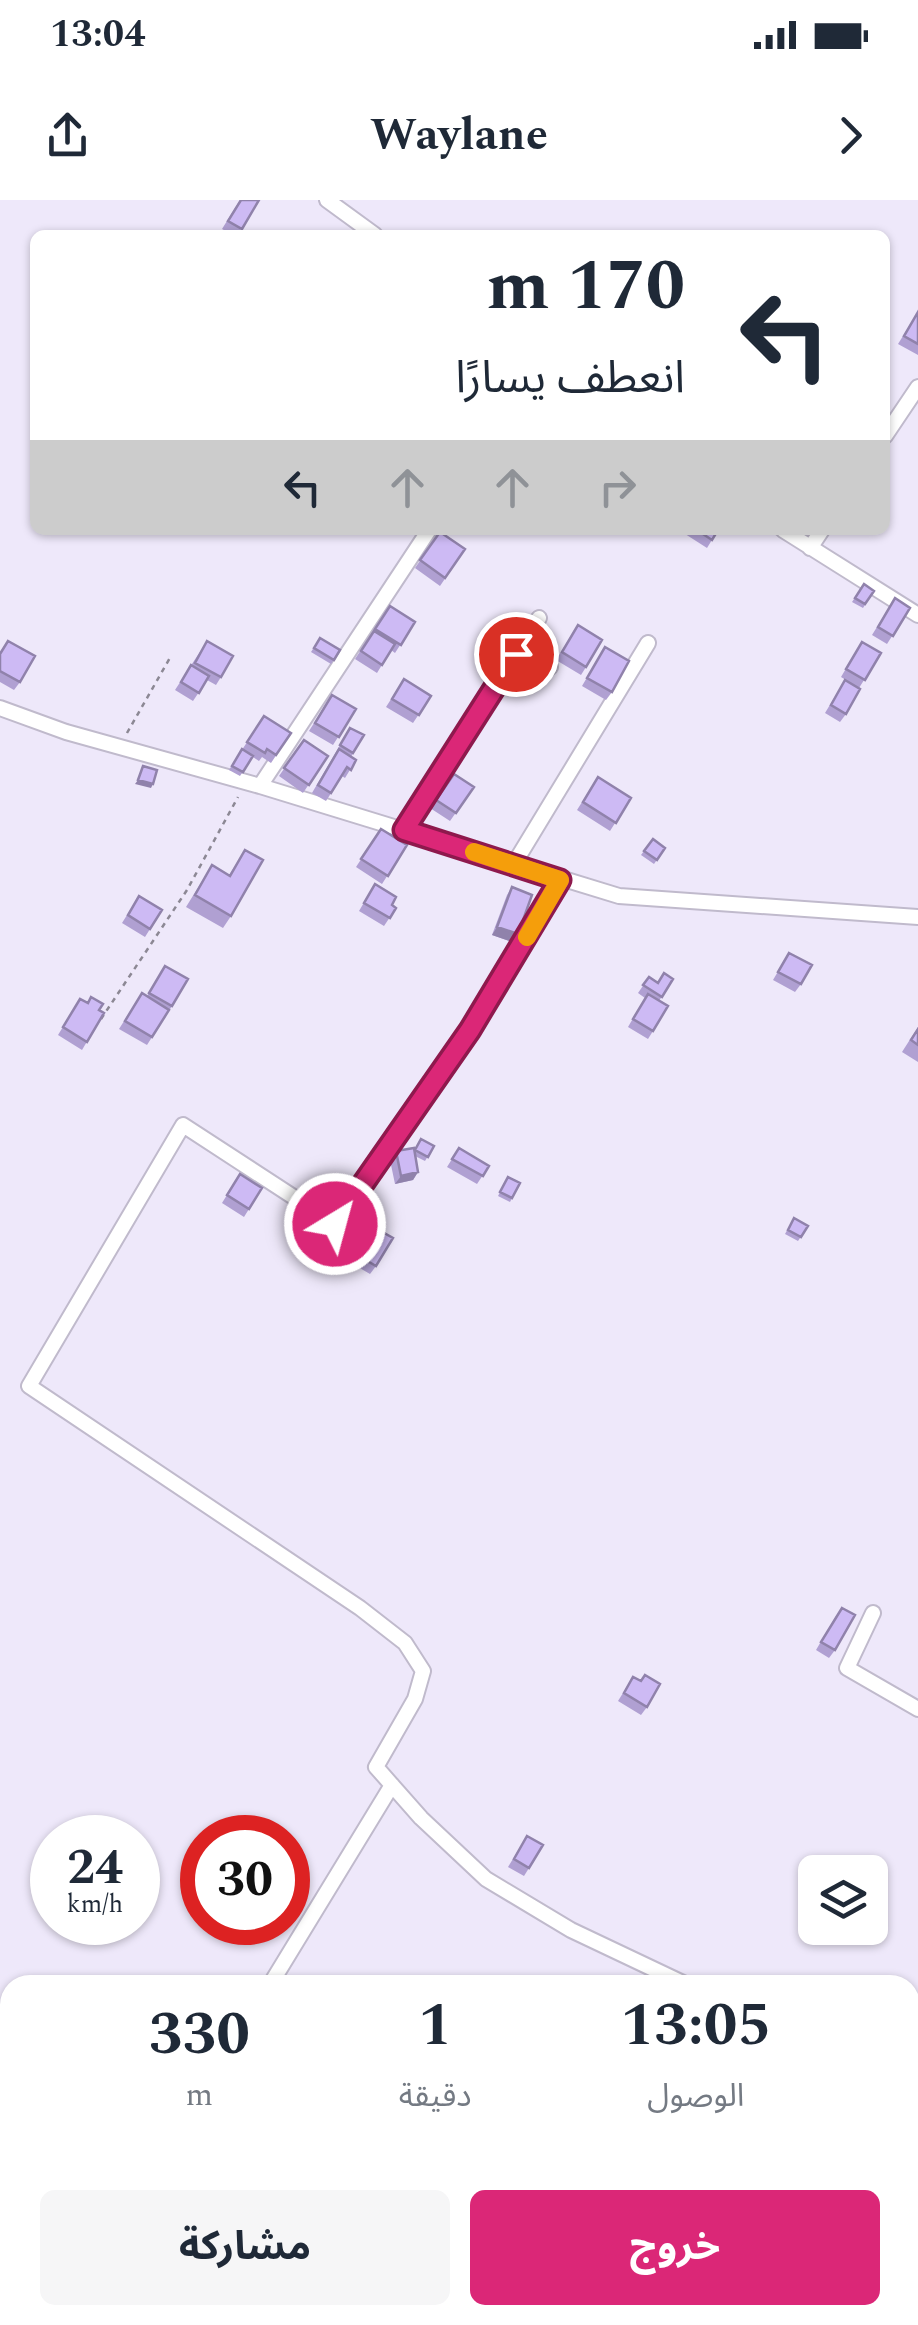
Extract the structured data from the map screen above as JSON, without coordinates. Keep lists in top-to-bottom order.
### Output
{
  "page": {
    "status": "13:04",
    "header": "Waylane",
    "turn": ["170 m", "انعطف يسارًا"],
    "speed": "24 km/h",
    "limit": "30",
    "eta": [
      "13:05",
      "الوصول",
      "1",
      "دقيقة",
      "330",
      "m"
    ],
    "buttons": ["خروج", "مشاركة"]
  }
}
